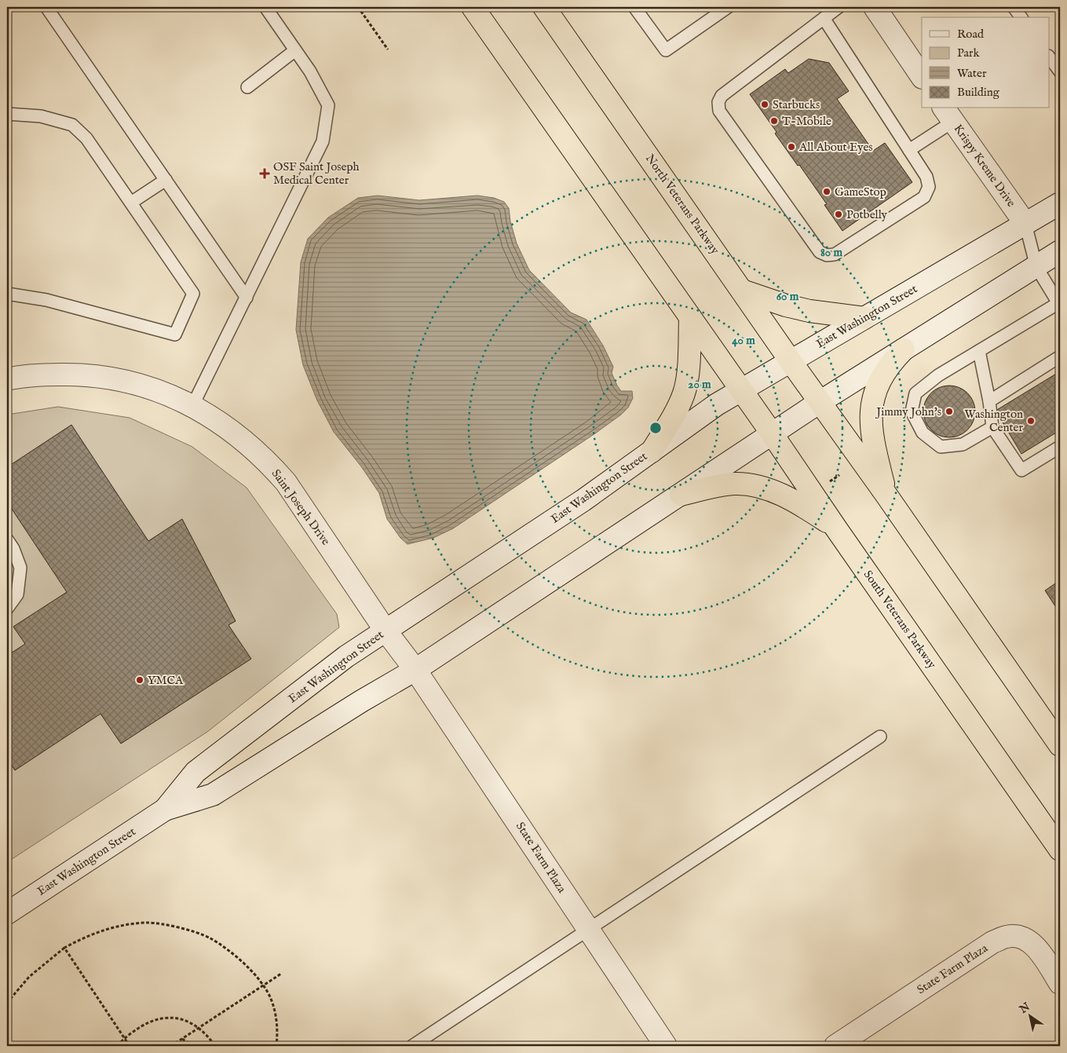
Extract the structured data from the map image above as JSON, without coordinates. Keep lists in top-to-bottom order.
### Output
{
  "streets": {
    "highway": ["North Veterans Parkway", "South Veterans Parkway"],
    "main road": [
      "Krispy Kreme Drive",
      "East Washington Street",
      "Saint Joseph Drive",
      "State Farm Plaza"
    ]
  },
  "crossings": [
    ["Krispy Kreme Drive", "East Washington Street"],
    ["North Veterans Parkway", "East Washington Street"],
    ["East Washington Street", "Saint Joseph Drive"],
    ["East Washington Street", "South Veterans Parkway"],
    ["East Washington Street", "State Farm Plaza"],
    ["Saint Joseph Drive", "State Farm Plaza"]
  ],
  "places": {
    "other": [
      "Starbucks",
      "T-Mobile",
      "All About Eyes",
      "GameStop",
      "Potbelly",
      "Jimmy John's",
      "Washington Center",
      "YMCA"
    ],
    "health": ["OSF Saint Joseph Medical Center"]
  },
  "legend": [
    "Road",
    "Park",
    "Water",
    "Building"
  ],
  "north": "top left",
  "rings": [
    "80 m",
    "60 m",
    "40 m",
    "20 m"
  ]
}
